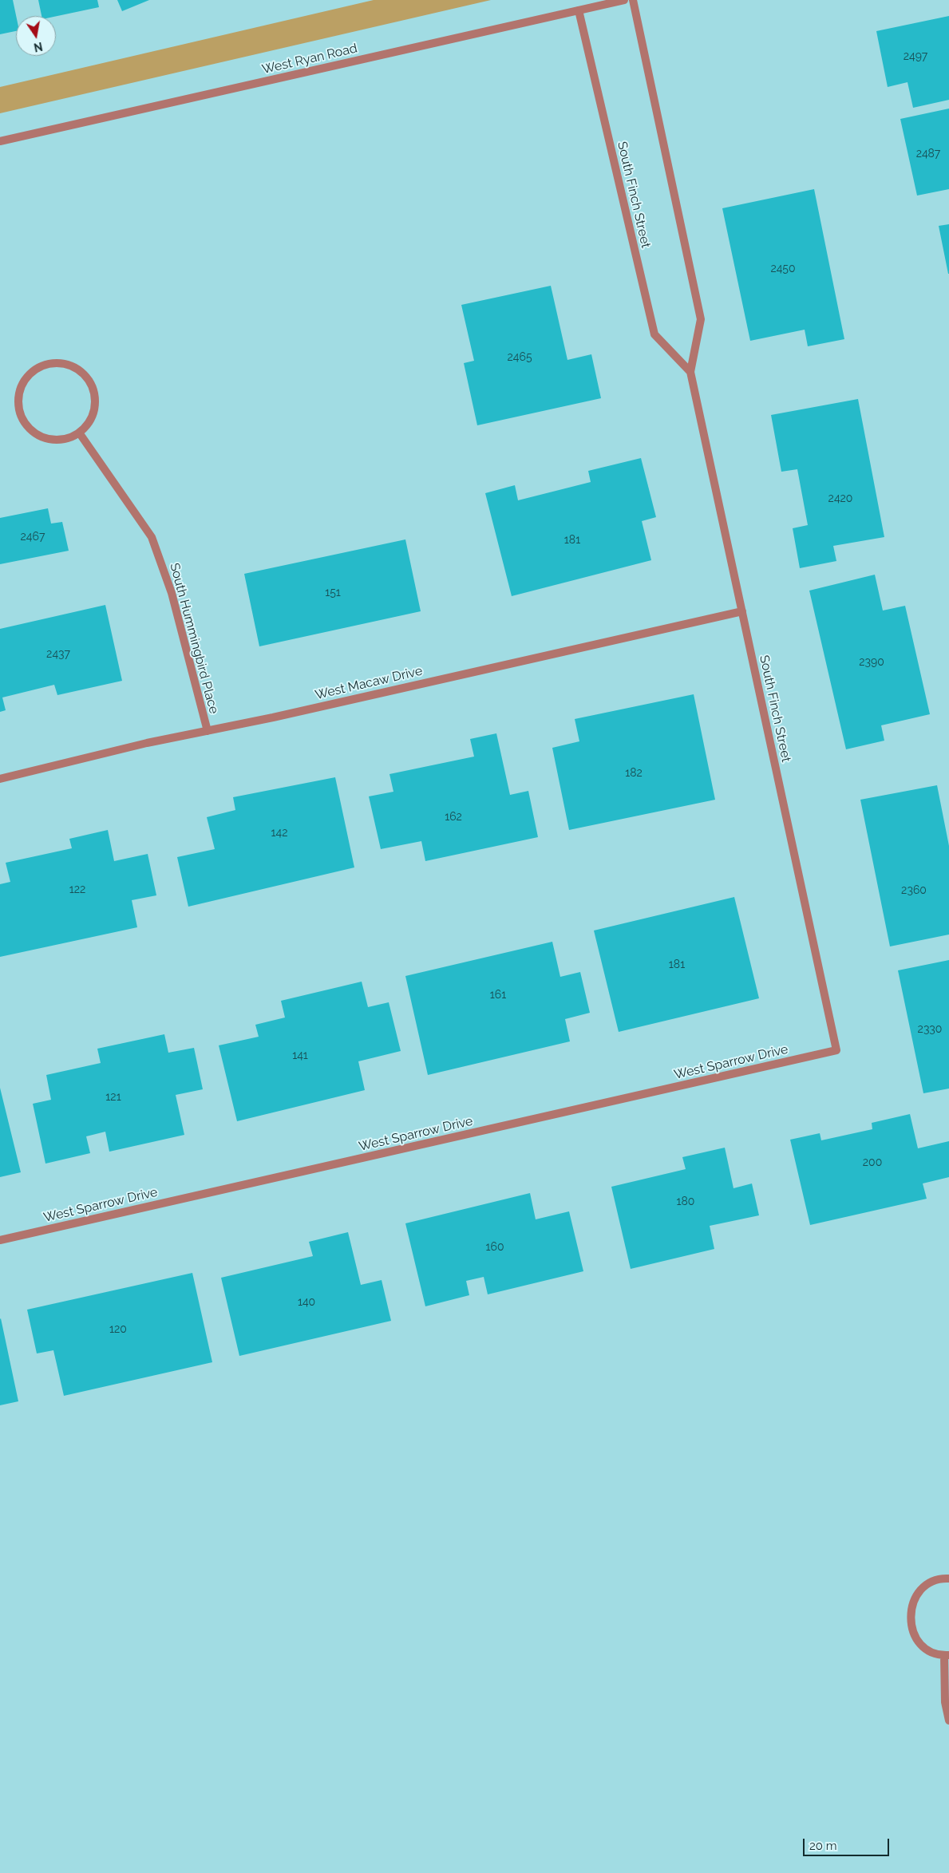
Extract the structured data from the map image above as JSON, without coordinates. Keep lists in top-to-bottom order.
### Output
{
  "streets": {
    "street": [
      "West Ryan Road",
      "South Finch Street",
      "South Hummingbird Place",
      "West Macaw Drive",
      "West Sparrow Drive"
    ]
  },
  "crossings": [
    ["West Ryan Road", "South Finch Street"],
    ["South Finch Street", "West Macaw Drive"],
    ["South Finch Street", "West Sparrow Drive"],
    ["South Hummingbird Place", "West Macaw Drive"]
  ],
  "house_numbers": [
    "2497",
    "2487",
    "2450",
    "2465",
    "2420",
    "2467",
    "181",
    "151",
    "2437",
    "2390",
    "182",
    "162",
    "142",
    "122",
    "2360",
    "181",
    "161",
    "2330",
    "141",
    "121",
    "200",
    "180",
    "160",
    "140",
    "120"
  ],
  "scale_bar": "20 m",
  "north": "bottom"
}
